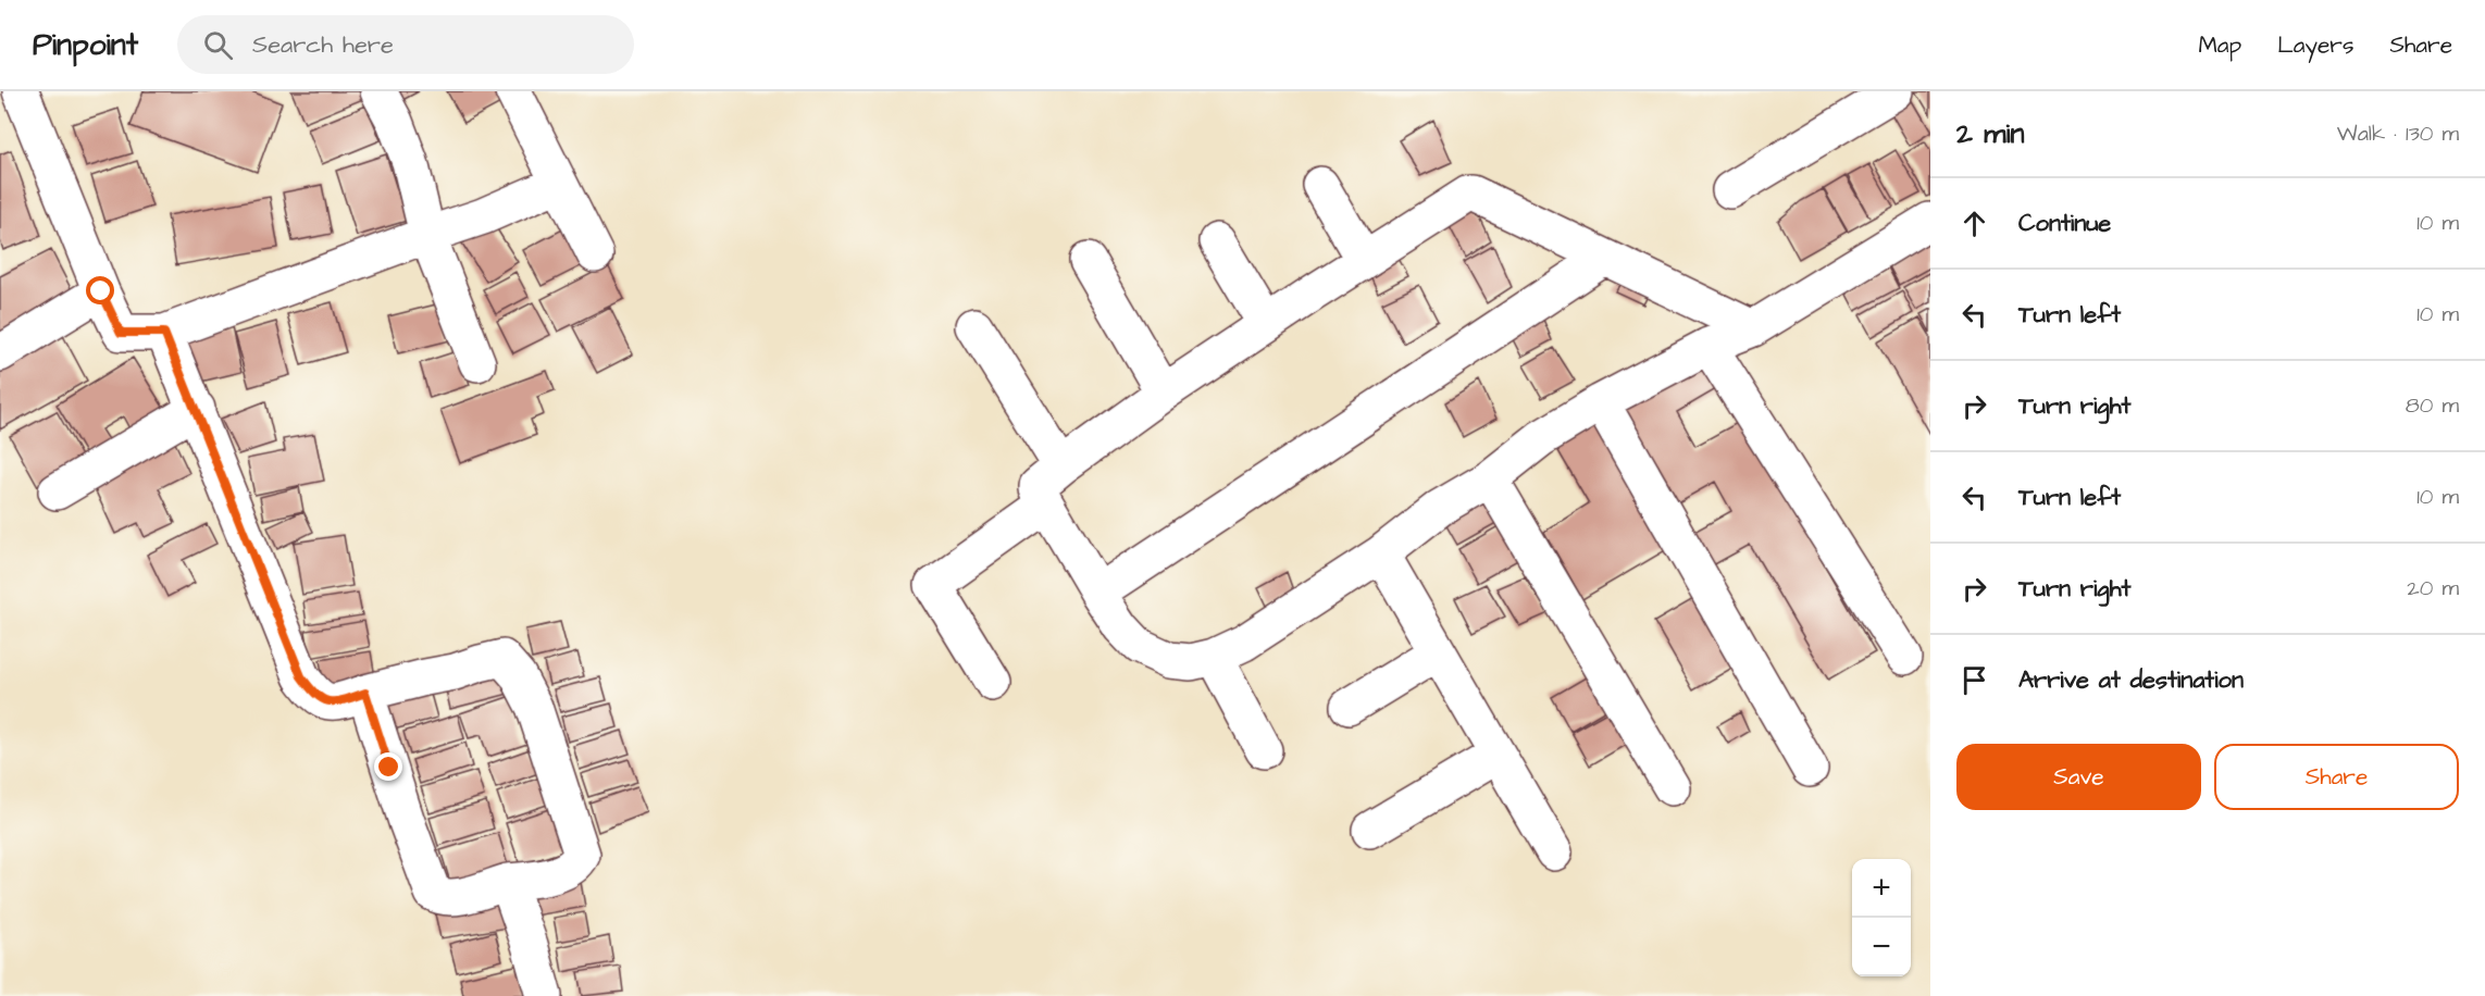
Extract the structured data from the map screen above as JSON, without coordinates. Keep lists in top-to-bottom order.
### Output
{
  "page": {
    "header": "Pinpoint",
    "search": "Search here",
    "nav": ["Map", "Layers", "Share"],
    "heading": ["2 min", "Walk · 130 m"],
    "list": [
      ["Continue", "10 m"],
      ["Turn left", "10 m"],
      ["Turn right", "80 m"],
      ["Turn left", "10 m"],
      ["Turn right", "20 m"],
      "Arrive at destination"
    ],
    "buttons": ["Save", "Share"],
    "map_buttons": ["+", "−"]
  }
}
